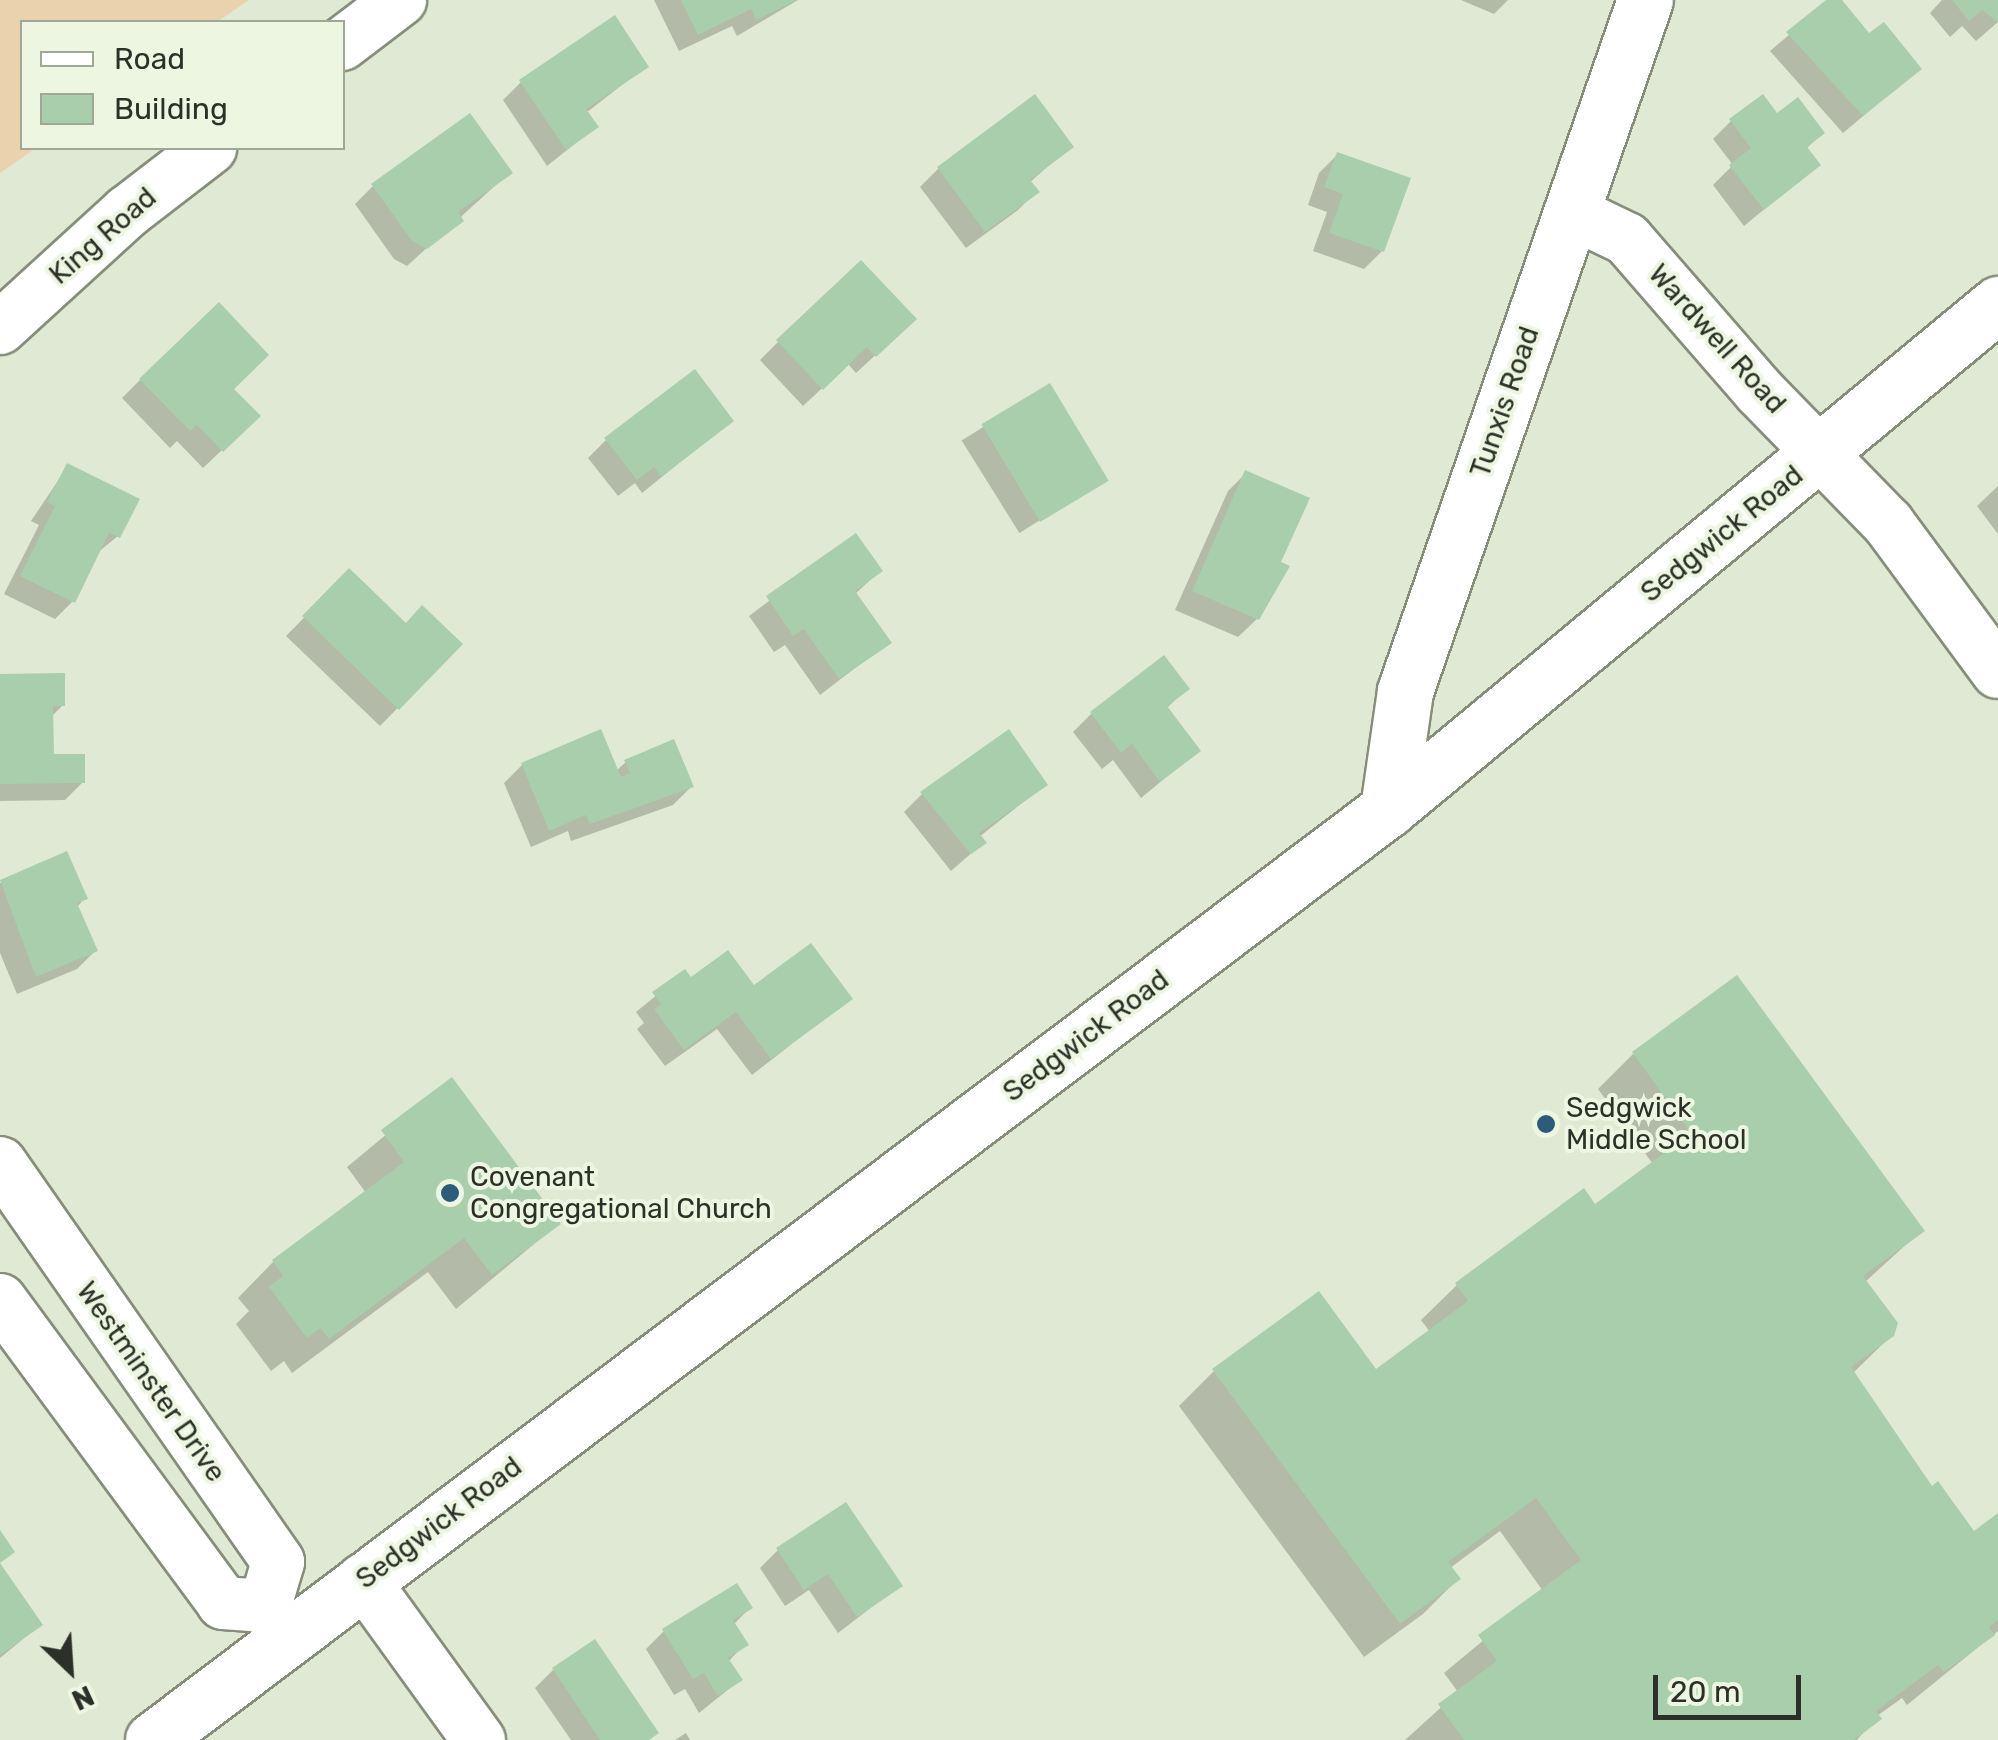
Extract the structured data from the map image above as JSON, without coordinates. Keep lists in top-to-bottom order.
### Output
{
  "streets": {
    "main road": ["Tunxis Road", "Sedgwick Road"],
    "street": ["King Road", "Wardwell Road", "Westminster Drive"]
  },
  "crossings": [
    ["Wardwell Road", "Tunxis Road"],
    ["Wardwell Road", "Sedgwick Road"],
    ["Tunxis Road", "Sedgwick Road"],
    ["Sedgwick Road", "Westminster Drive"]
  ],
  "places": ["Sedgwick Middle School", "Covenant Congregational Church"],
  "legend": ["Road", "Building"],
  "scale_bar": "20 m",
  "north": "bottom right"
}
